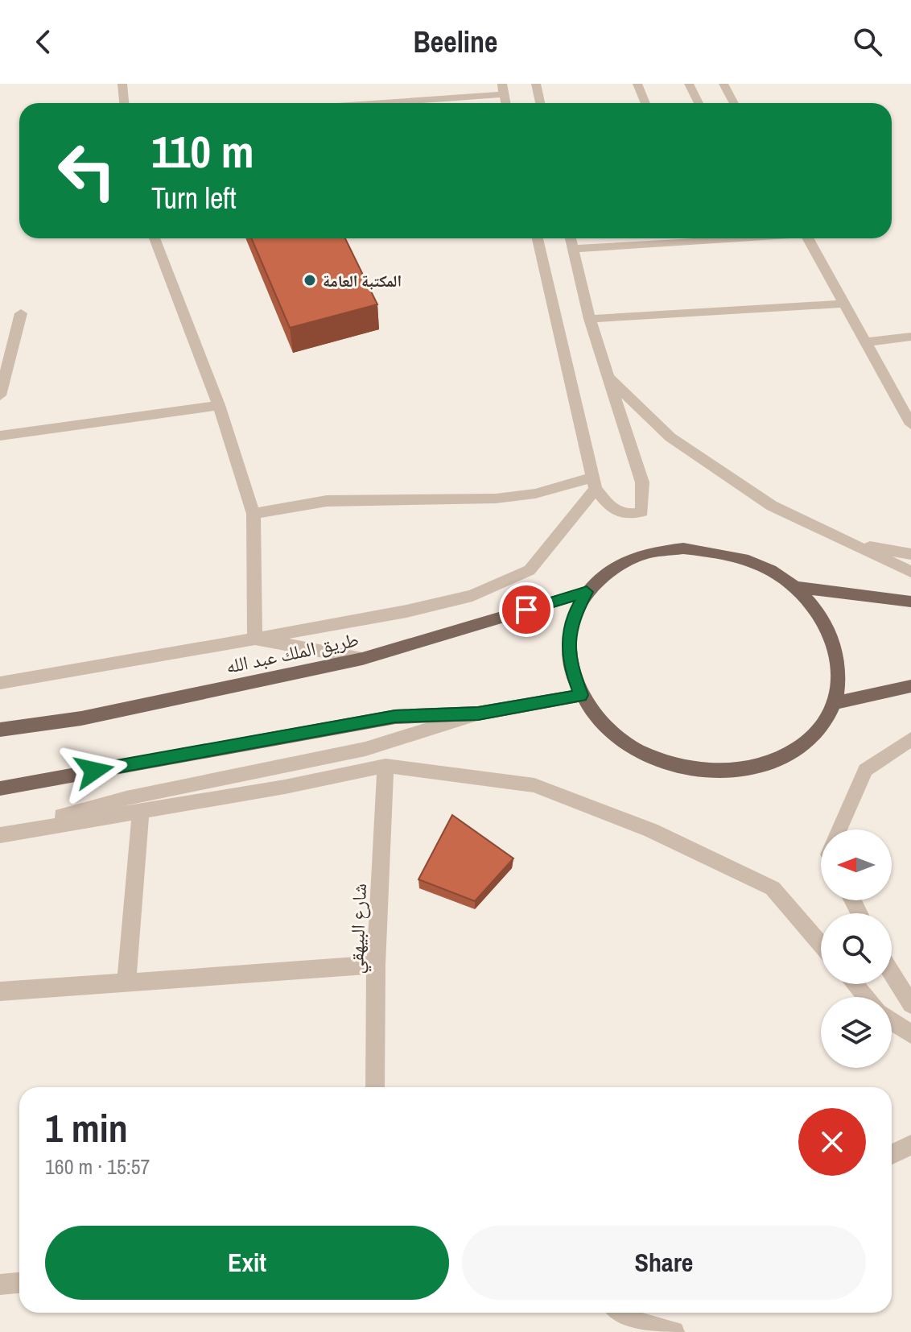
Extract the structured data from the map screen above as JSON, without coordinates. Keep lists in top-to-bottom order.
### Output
{
  "streets": {
    "main road": ["طريق الملك عبد الله"],
    "street": ["شارع البيهقي"]
  },
  "places": ["المكتبة العامة"],
  "north": "left",
  "page": {
    "header": "Beeline",
    "turn": ["110 m", "Turn left"],
    "heading": ["1 min", "160 m · 15:57"],
    "buttons": ["Exit", "Share"]
  }
}
